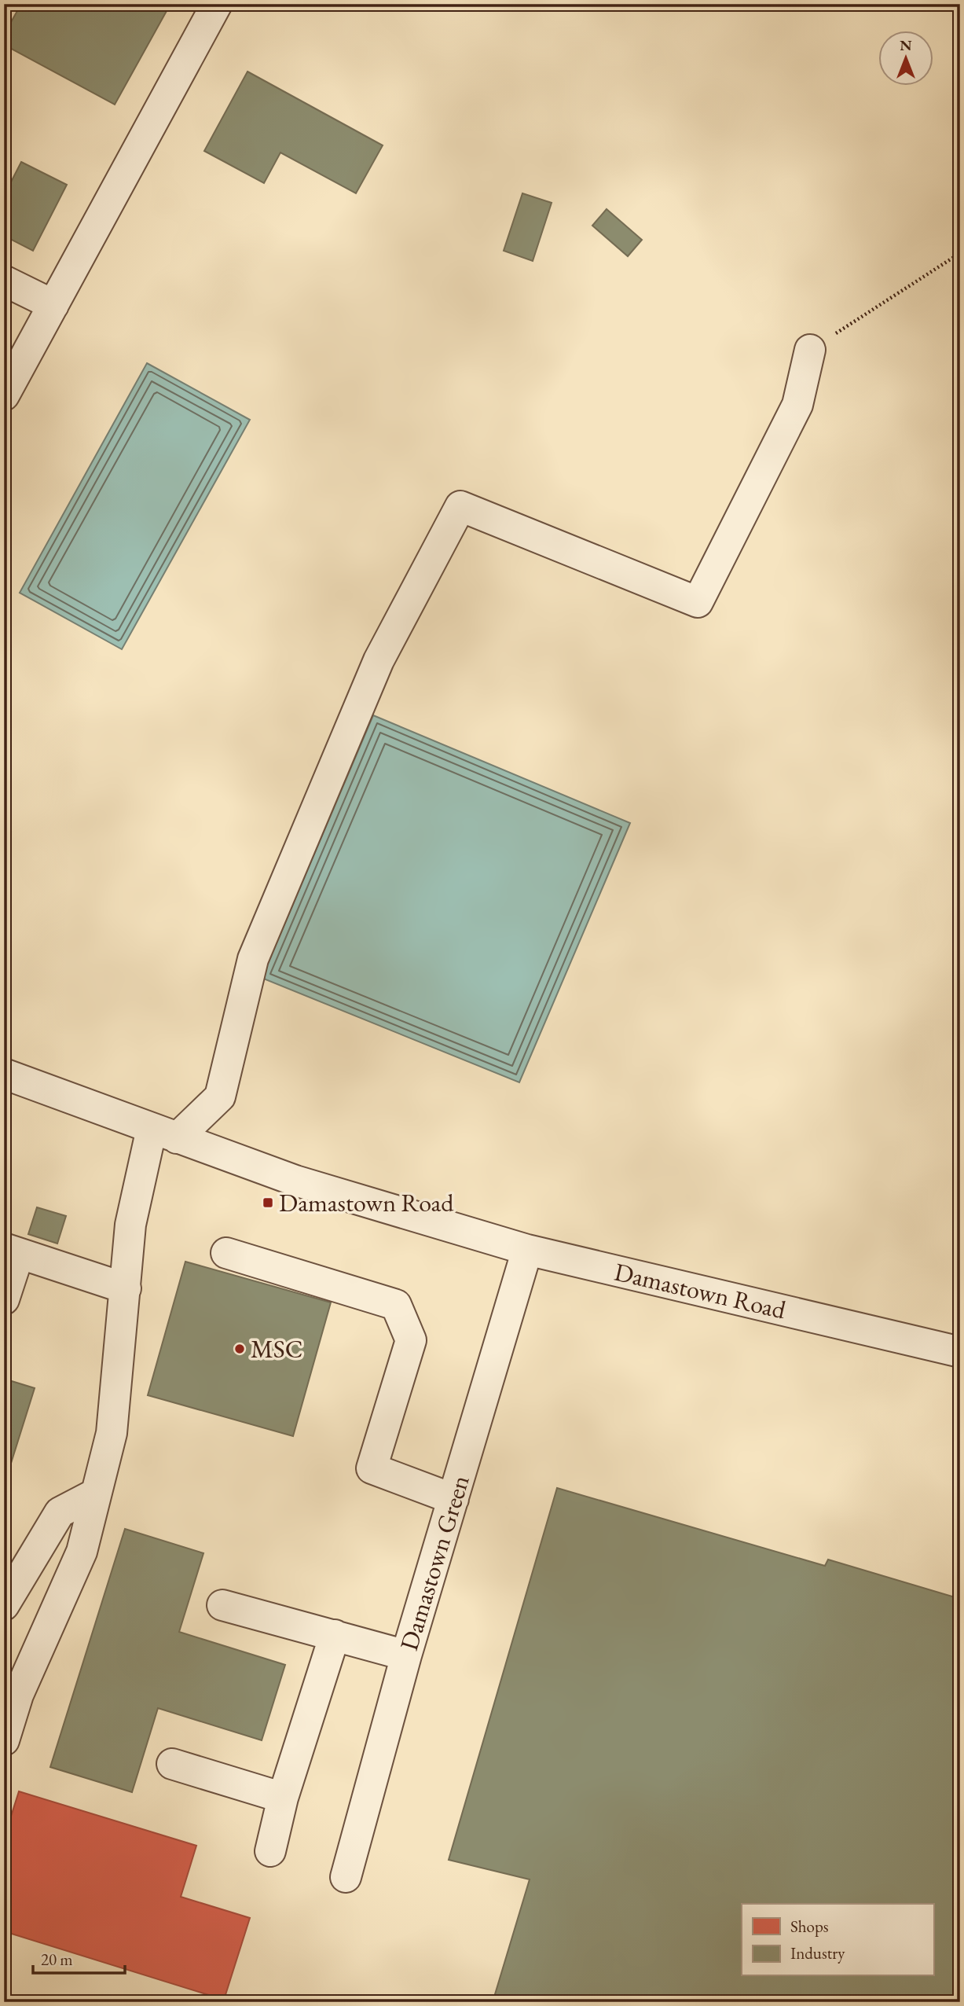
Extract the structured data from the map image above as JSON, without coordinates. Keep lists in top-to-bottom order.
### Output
{
  "streets": {
    "street": ["Damastown Road", "Damastown Green"]
  },
  "crossings": [
    ["Damastown Road", "Damastown Green"]
  ],
  "places": {
    "transit": ["Damastown Road"],
    "other": ["MSC"]
  },
  "legend": ["Shops", "Industry"],
  "scale_bar": "20 m",
  "north": "top"
}
